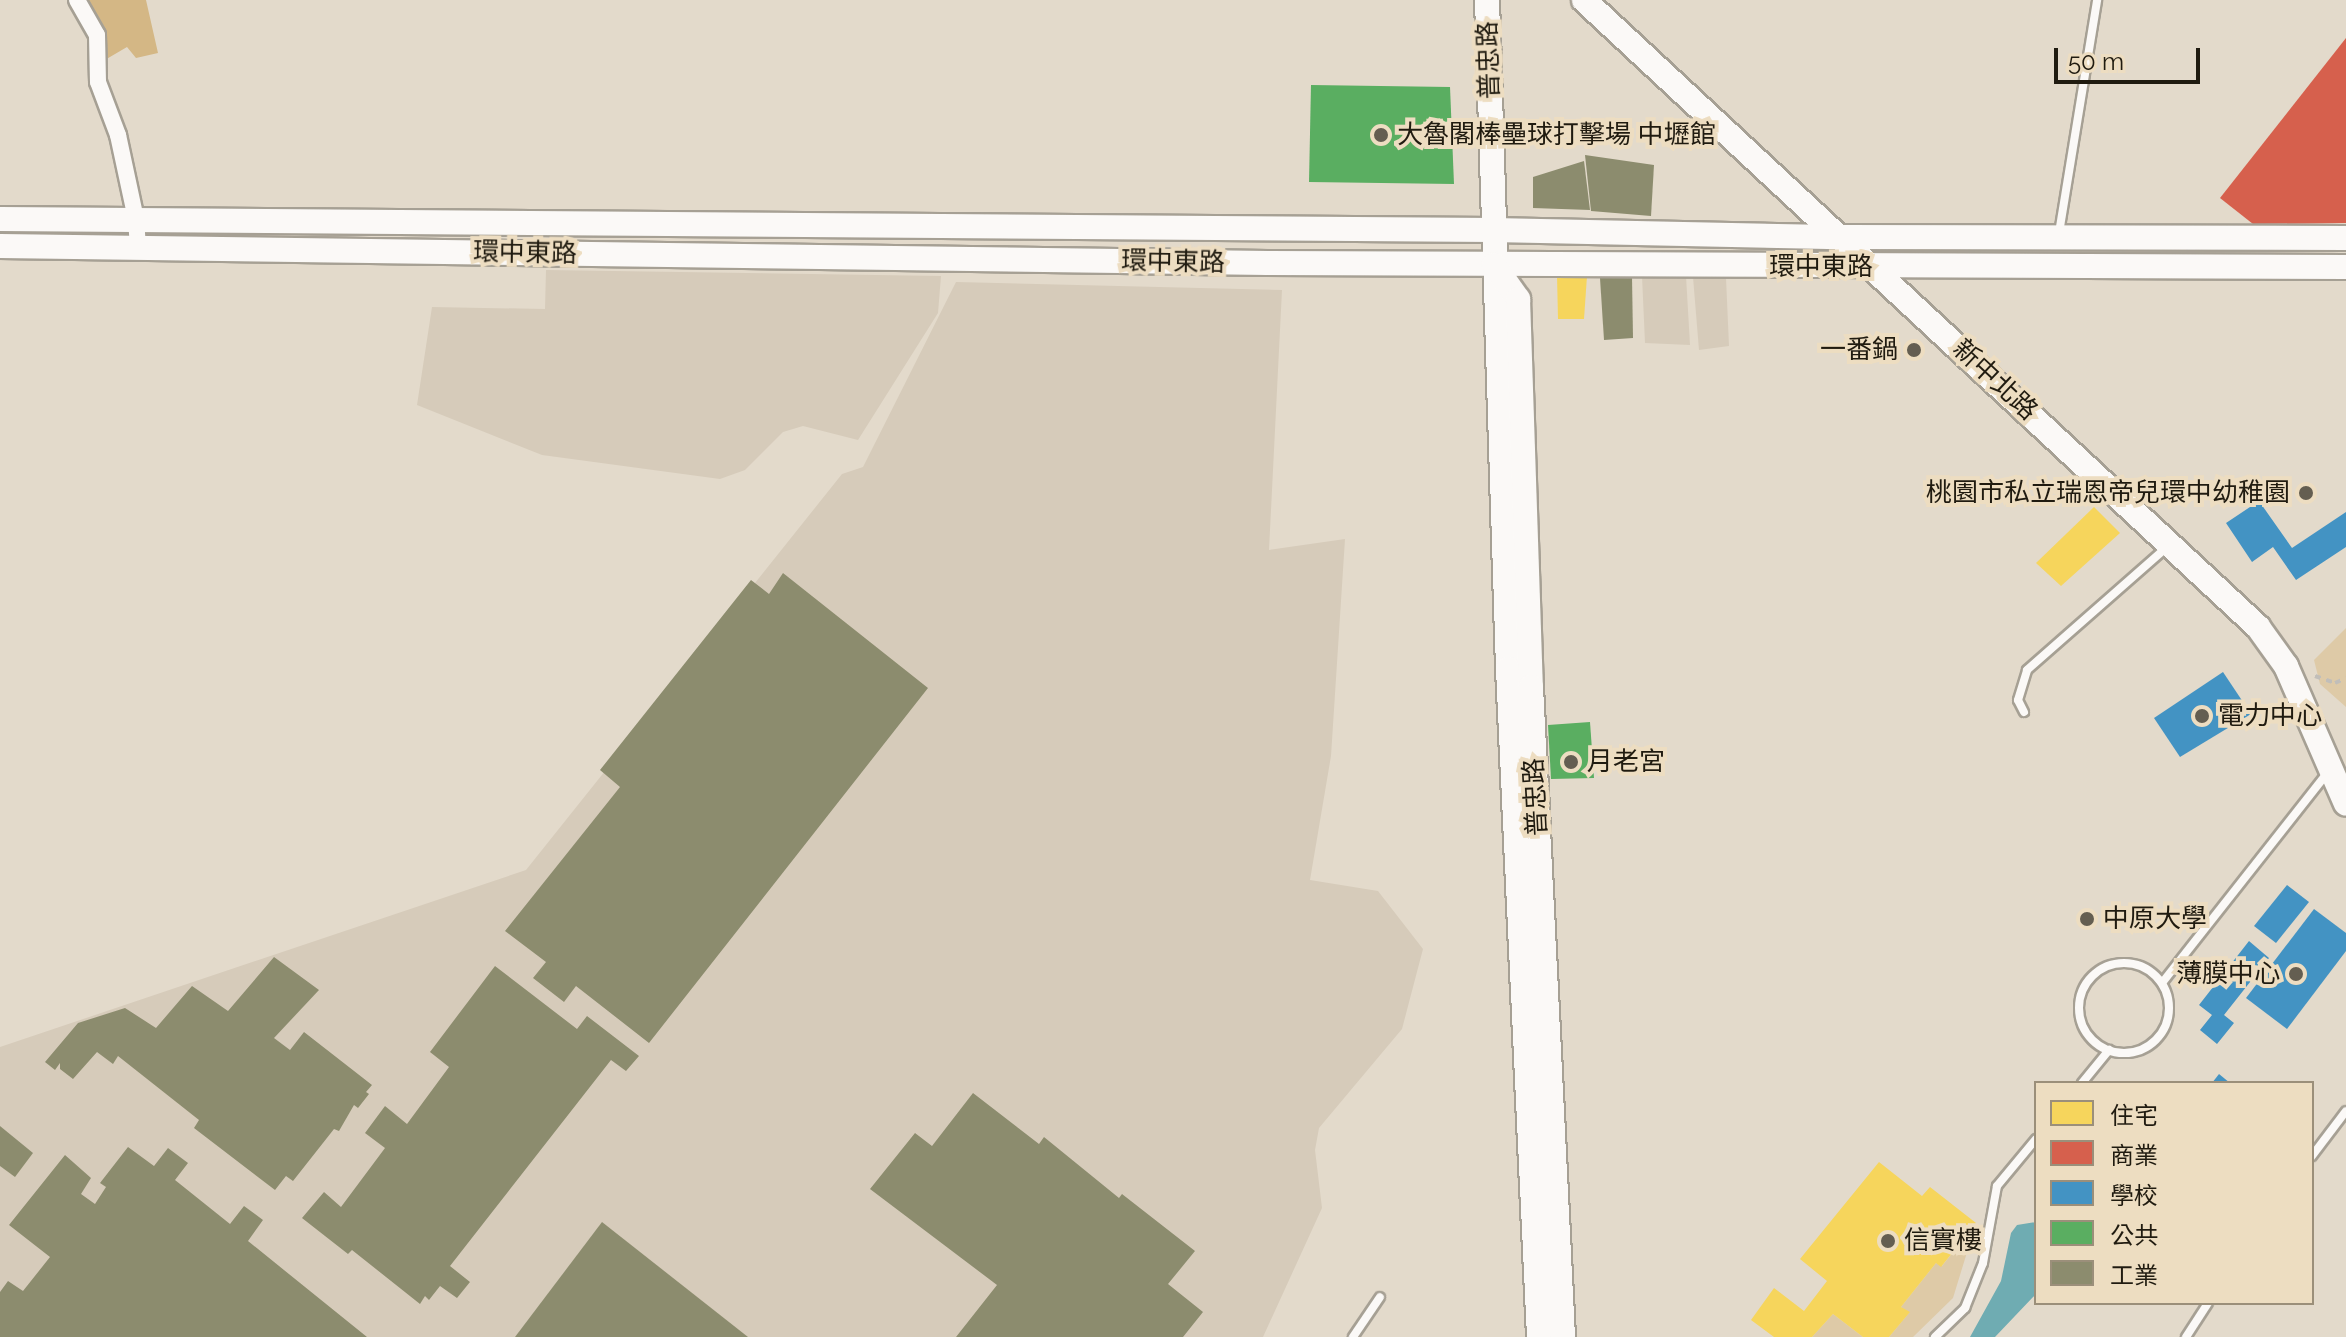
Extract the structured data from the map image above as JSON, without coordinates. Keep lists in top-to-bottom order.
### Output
{
  "streets": {
    "street": ["普忠路", "環中東路", "新中北路"]
  },
  "crossings": [
    ["普忠路", "環中東路"],
    ["環中東路", "新中北路"]
  ],
  "places": [
    "大魯閣棒壘球打擊場 中壢館",
    "一番鍋",
    "桃園市私立瑞恩帝兒環中幼稚園",
    "電力中心",
    "月老宮",
    "中原大學",
    "薄膜中心",
    "信實樓"
  ],
  "legend": [
    "住宅",
    "商業",
    "學校",
    "公共",
    "工業"
  ],
  "scale_bar": "50 m"
}
